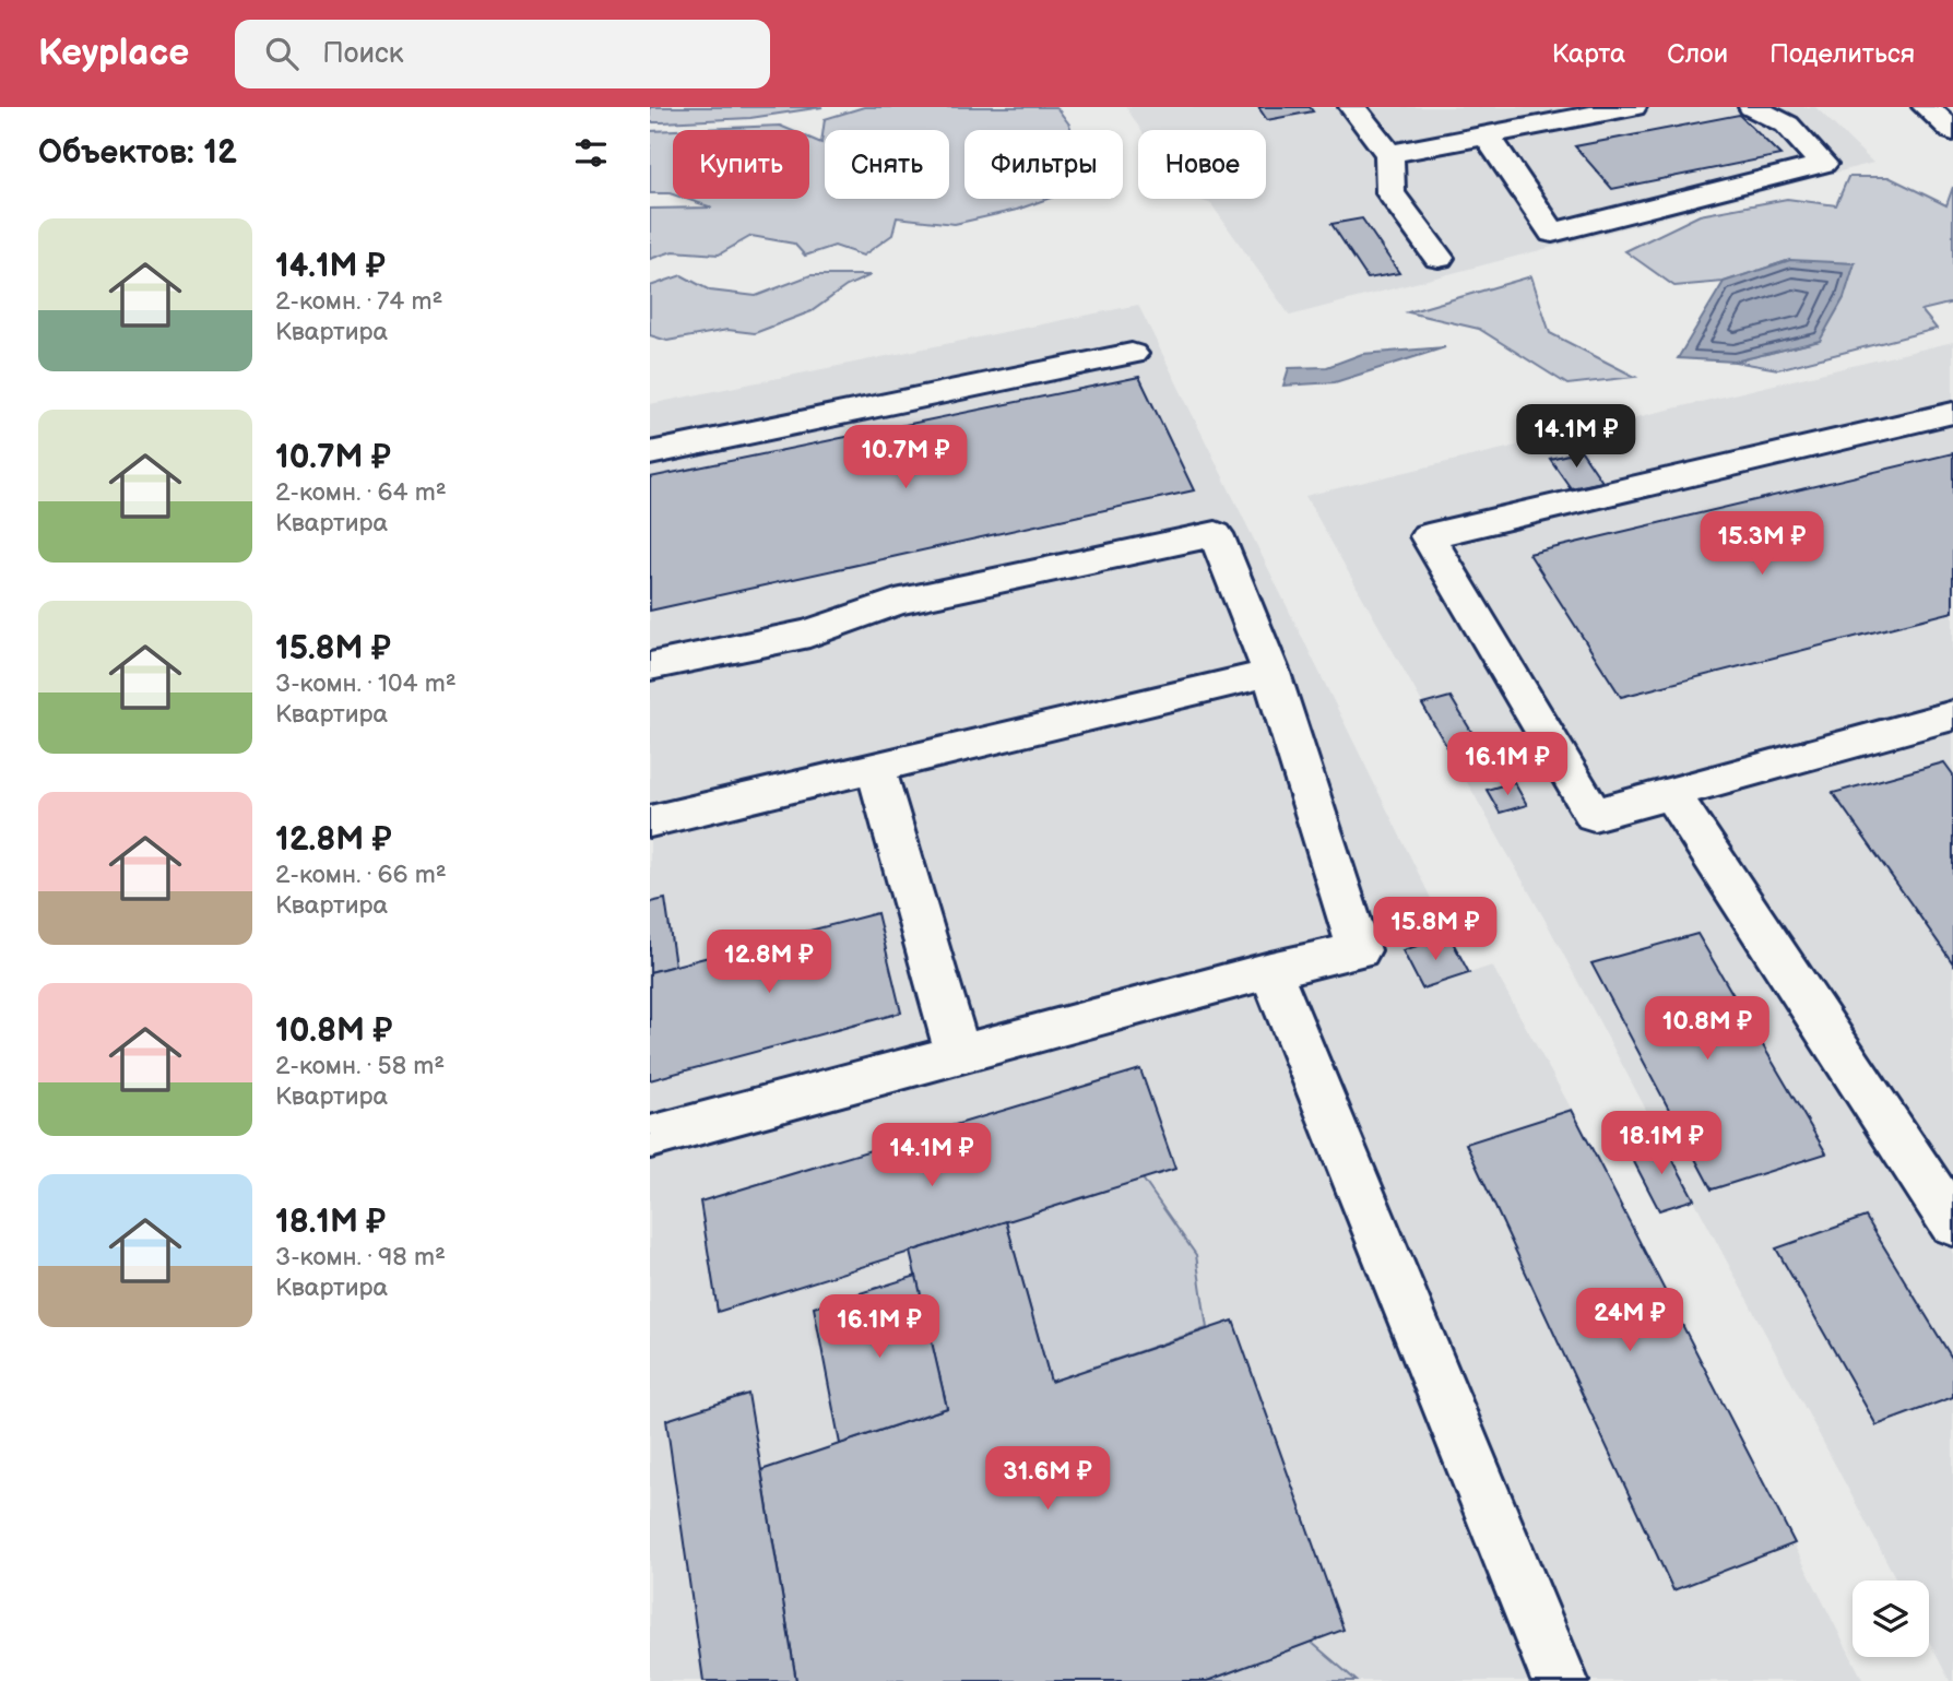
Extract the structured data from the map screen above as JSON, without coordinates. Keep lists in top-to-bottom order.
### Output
{
  "page": {
    "header": "Keyplace",
    "search": "Поиск",
    "nav": ["Карта", "Слои", "Поделиться"],
    "heading": "Объектов: 12",
    "chip": [
      "Купить",
      "Снять",
      "Фильтры",
      "Новое"
    ],
    "list": [
      {
        "name": "14.1M ₽",
        "note": "2-комн. · 74 m² · Квартира"
      },
      {
        "name": "10.7M ₽",
        "note": "2-комн. · 64 m² · Квартира"
      },
      {
        "name": "15.8M ₽",
        "note": "3-комн. · 104 m² · Квартира"
      },
      {
        "name": "12.8M ₽",
        "note": "2-комн. · 66 m² · Квартира"
      },
      {
        "name": "10.8M ₽",
        "note": "2-комн. · 58 m² · Квартира"
      },
      {
        "name": "18.1M ₽",
        "note": "3-комн. · 98 m² · Квартира"
      }
    ],
    "price": [
      "14.1M ₽",
      "10.7M ₽",
      "15.3M ₽",
      "16.1M ₽",
      "15.8M ₽",
      "12.8M ₽",
      "10.8M ₽",
      "18.1M ₽",
      "14.1M ₽",
      "24M ₽",
      "16.1M ₽",
      "31.6M ₽"
    ]
  }
}
